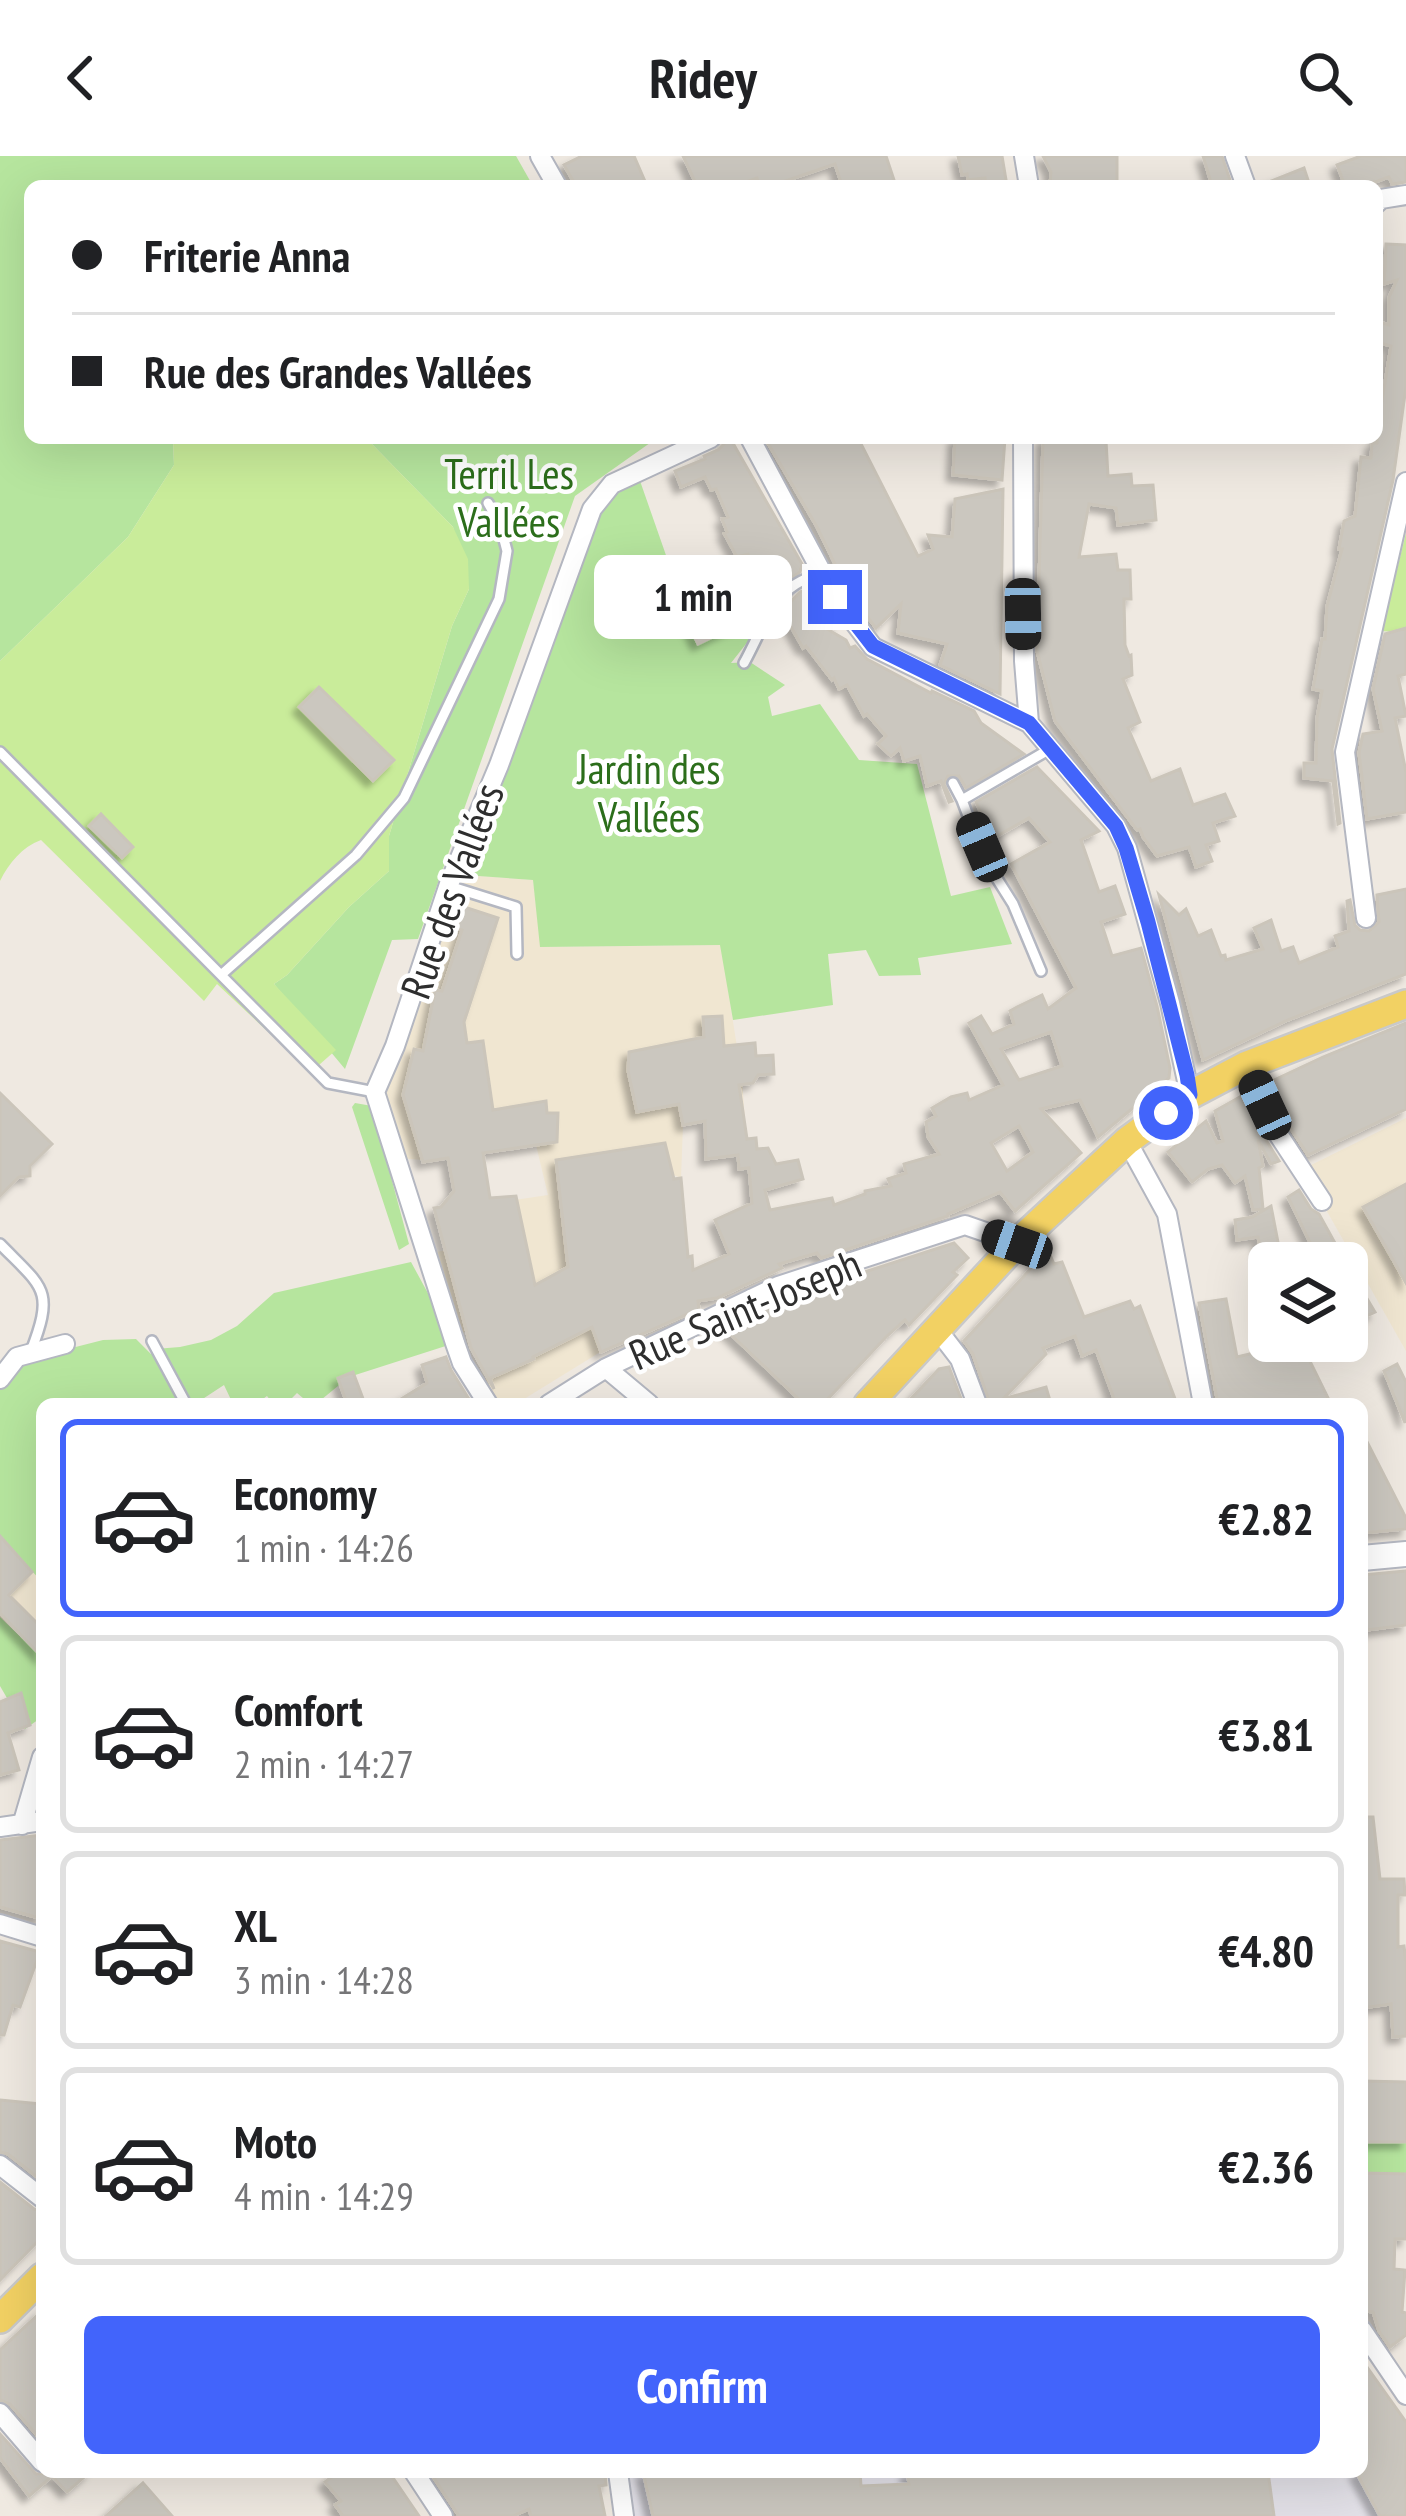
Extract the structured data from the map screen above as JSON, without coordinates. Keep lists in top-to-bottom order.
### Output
{
  "streets": {
    "street": ["Rue des Vallées", "Rue Saint-Joseph"]
  },
  "parks": ["Terril Les Vallées", "Jardin des Vallées"],
  "page": {
    "header": "Ridey",
    "banner": ["Friterie Anna", "Rue des Grandes Vallées"],
    "bubble": "1 min",
    "list": [
      {
        "name": "Economy",
        "note": "1 min · 14:26",
        "value": "€2.82"
      },
      {
        "name": "Comfort",
        "note": "2 min · 14:27",
        "value": "€3.81"
      },
      {
        "name": "XL",
        "note": "3 min · 14:28",
        "value": "€4.80"
      },
      {
        "name": "Moto",
        "note": "4 min · 14:29",
        "value": "€2.36"
      }
    ],
    "buttons": "Confirm"
  }
}
